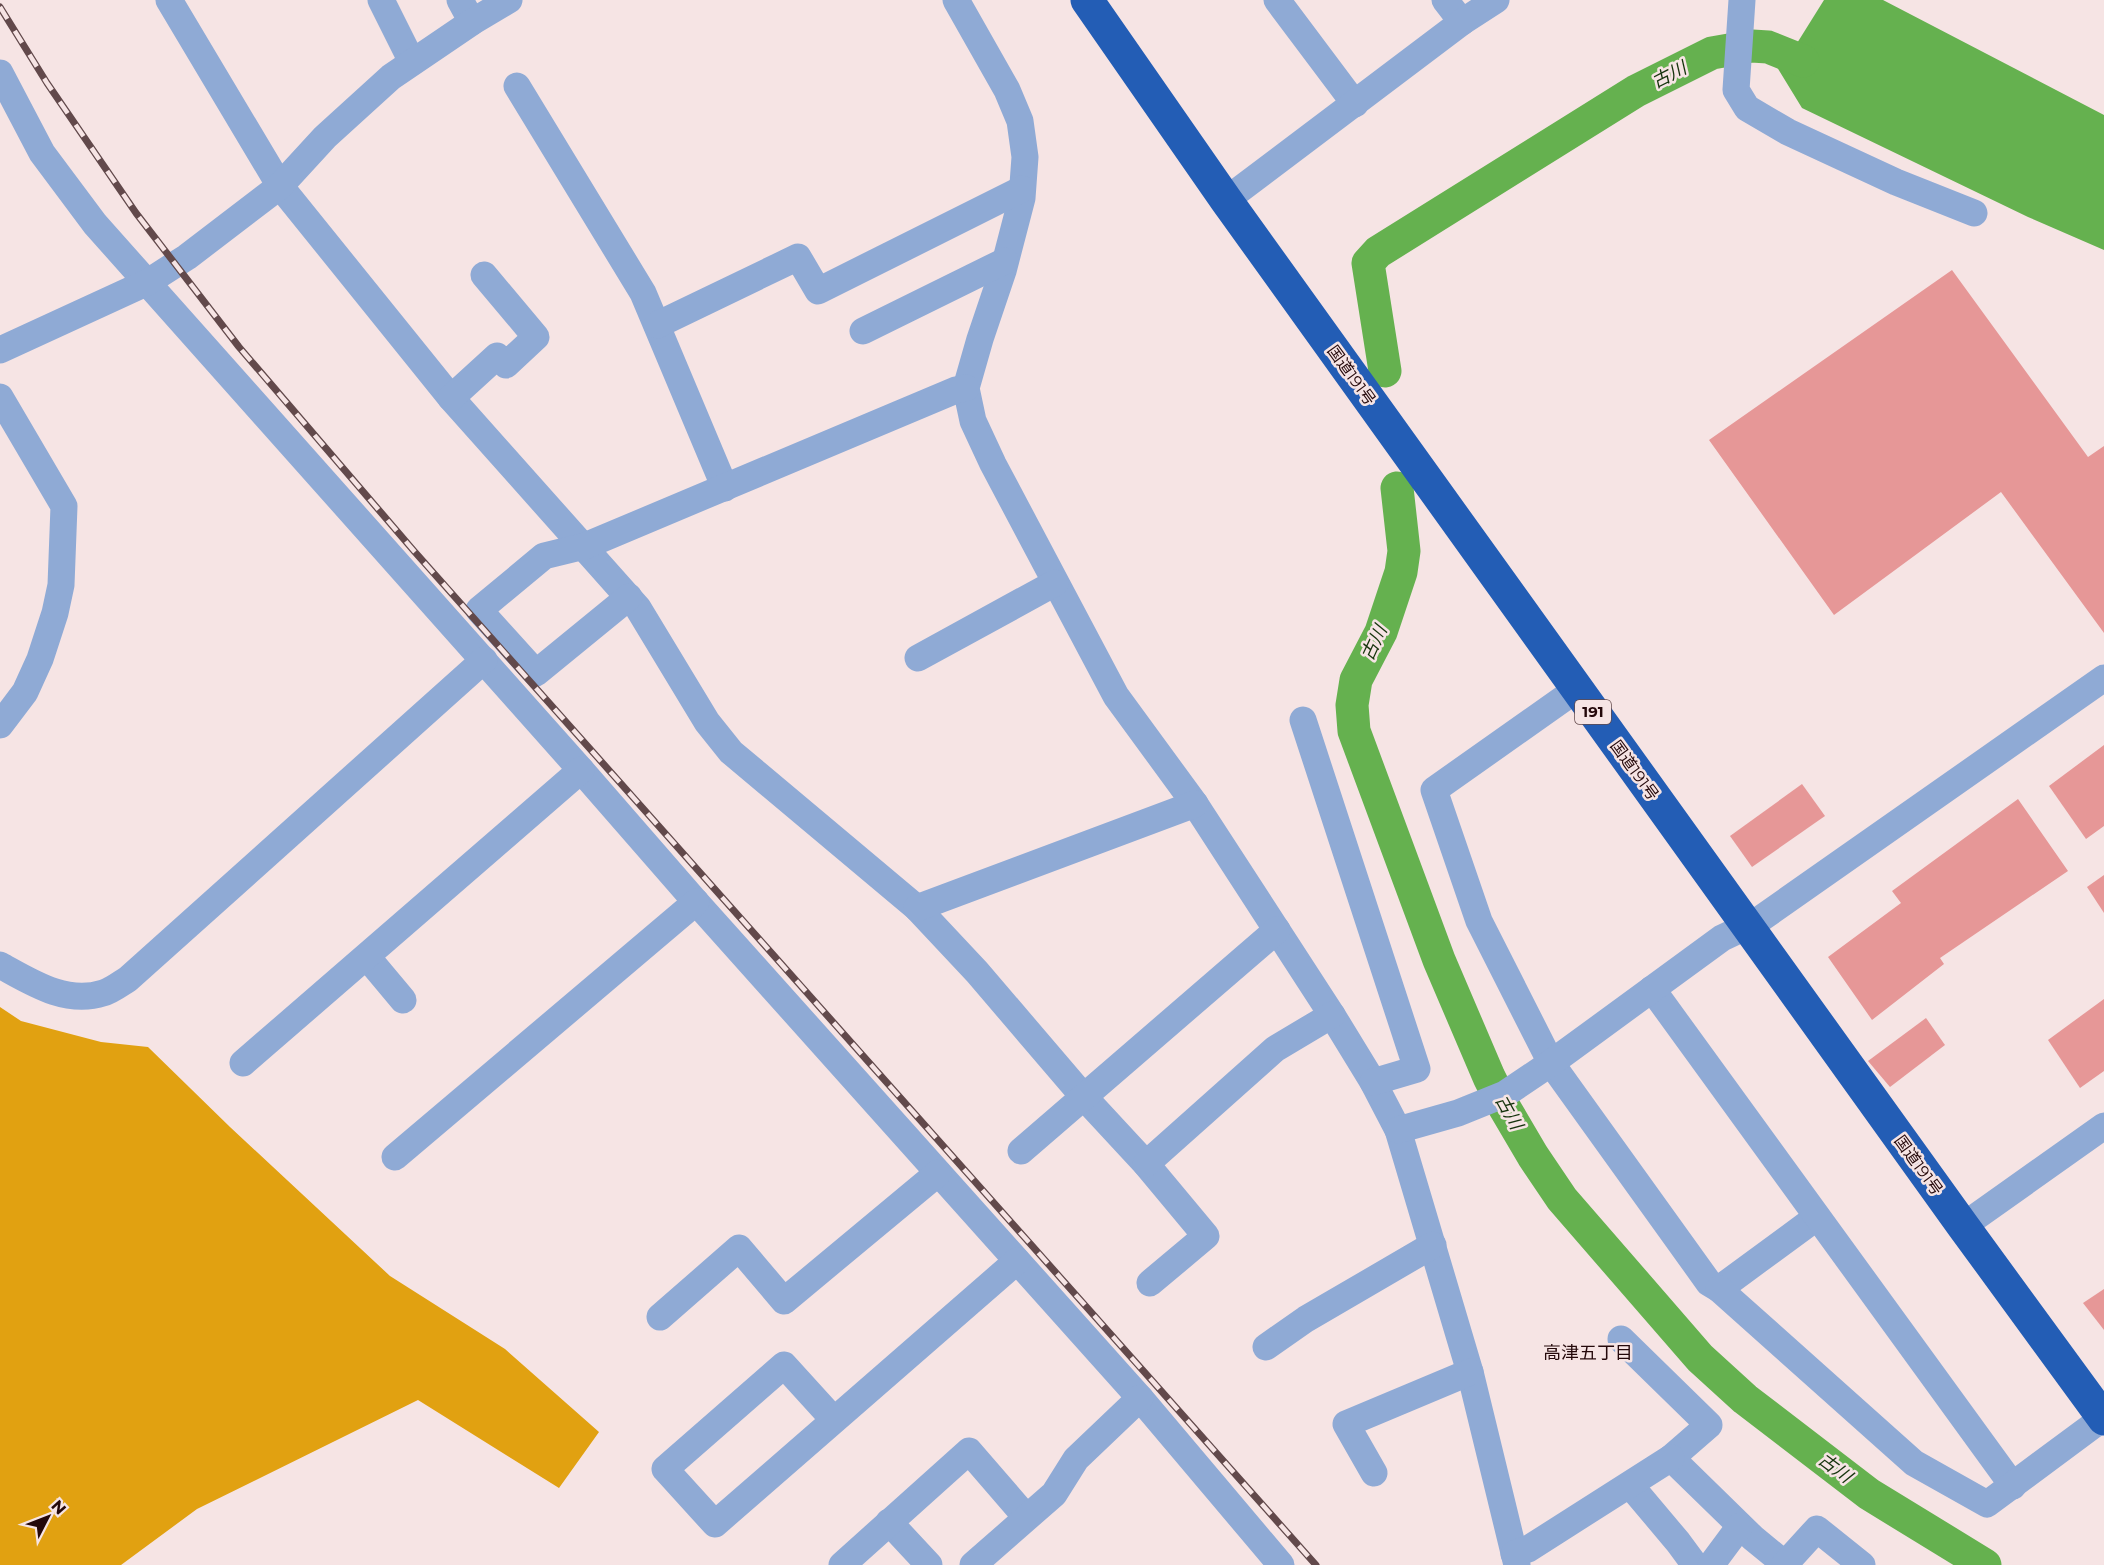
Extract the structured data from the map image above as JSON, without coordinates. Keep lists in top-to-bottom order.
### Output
{
  "streets": {
    "highway": ["国道191号", "191"]
  },
  "districts": ["高津五丁目"],
  "water": ["古川"],
  "north": "top right"
}
